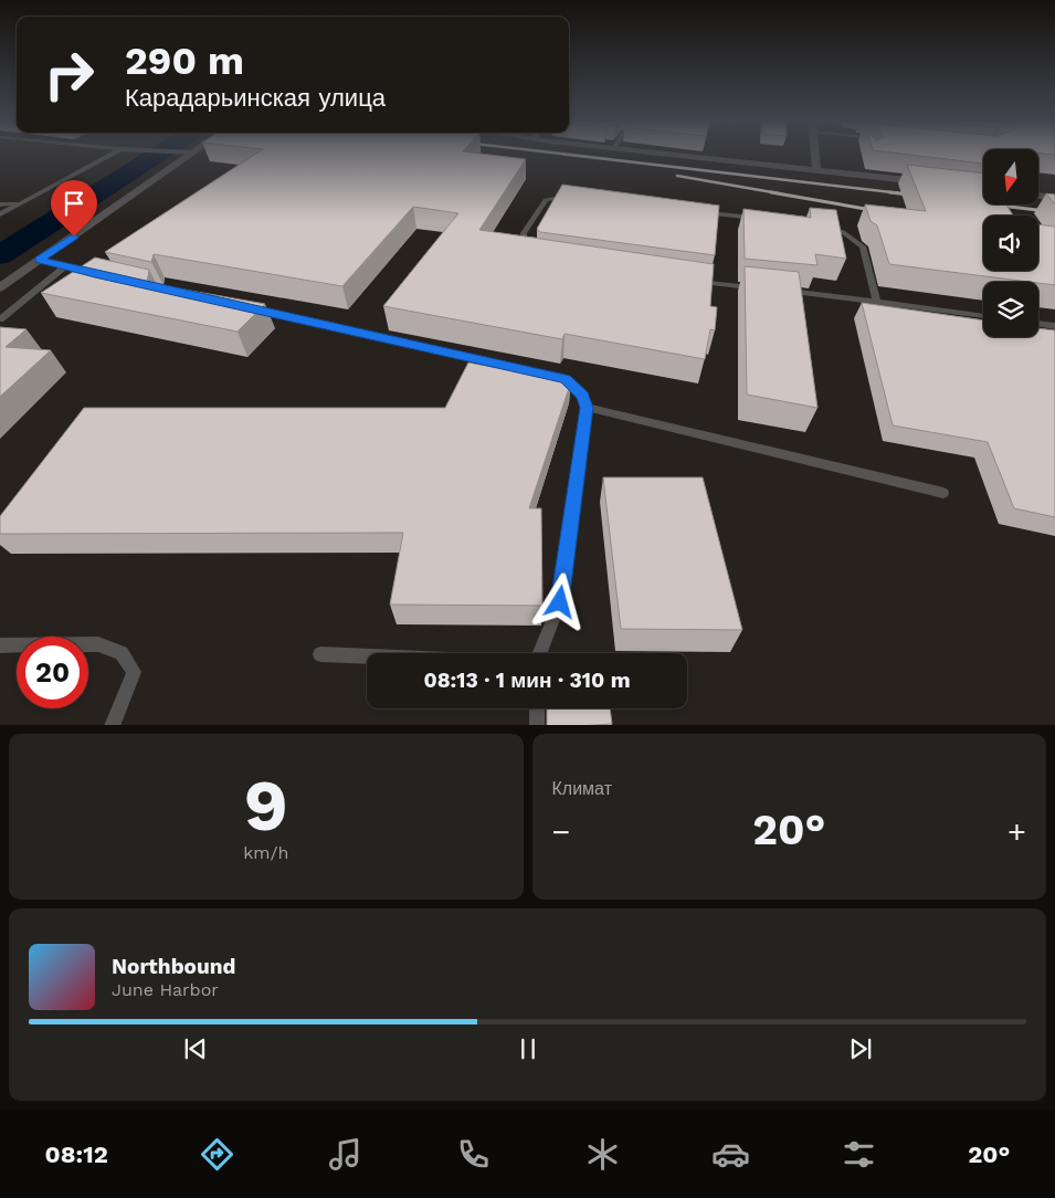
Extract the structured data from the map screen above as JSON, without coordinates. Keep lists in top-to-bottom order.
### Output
{
  "north": "bottom",
  "page": {
    "turn": ["290 m", "Карадарьинская улица"],
    "limit": "20",
    "trip": "08:13 · 1 мин · 310 m",
    "tile": [
      ["9", "km/h"],
      "Климат"
    ],
    "heat": ["−", "20°", "+"],
    "song": ["Northbound", "June Harbor"],
    "tabs": ["08:12", "20°"]
  }
}
